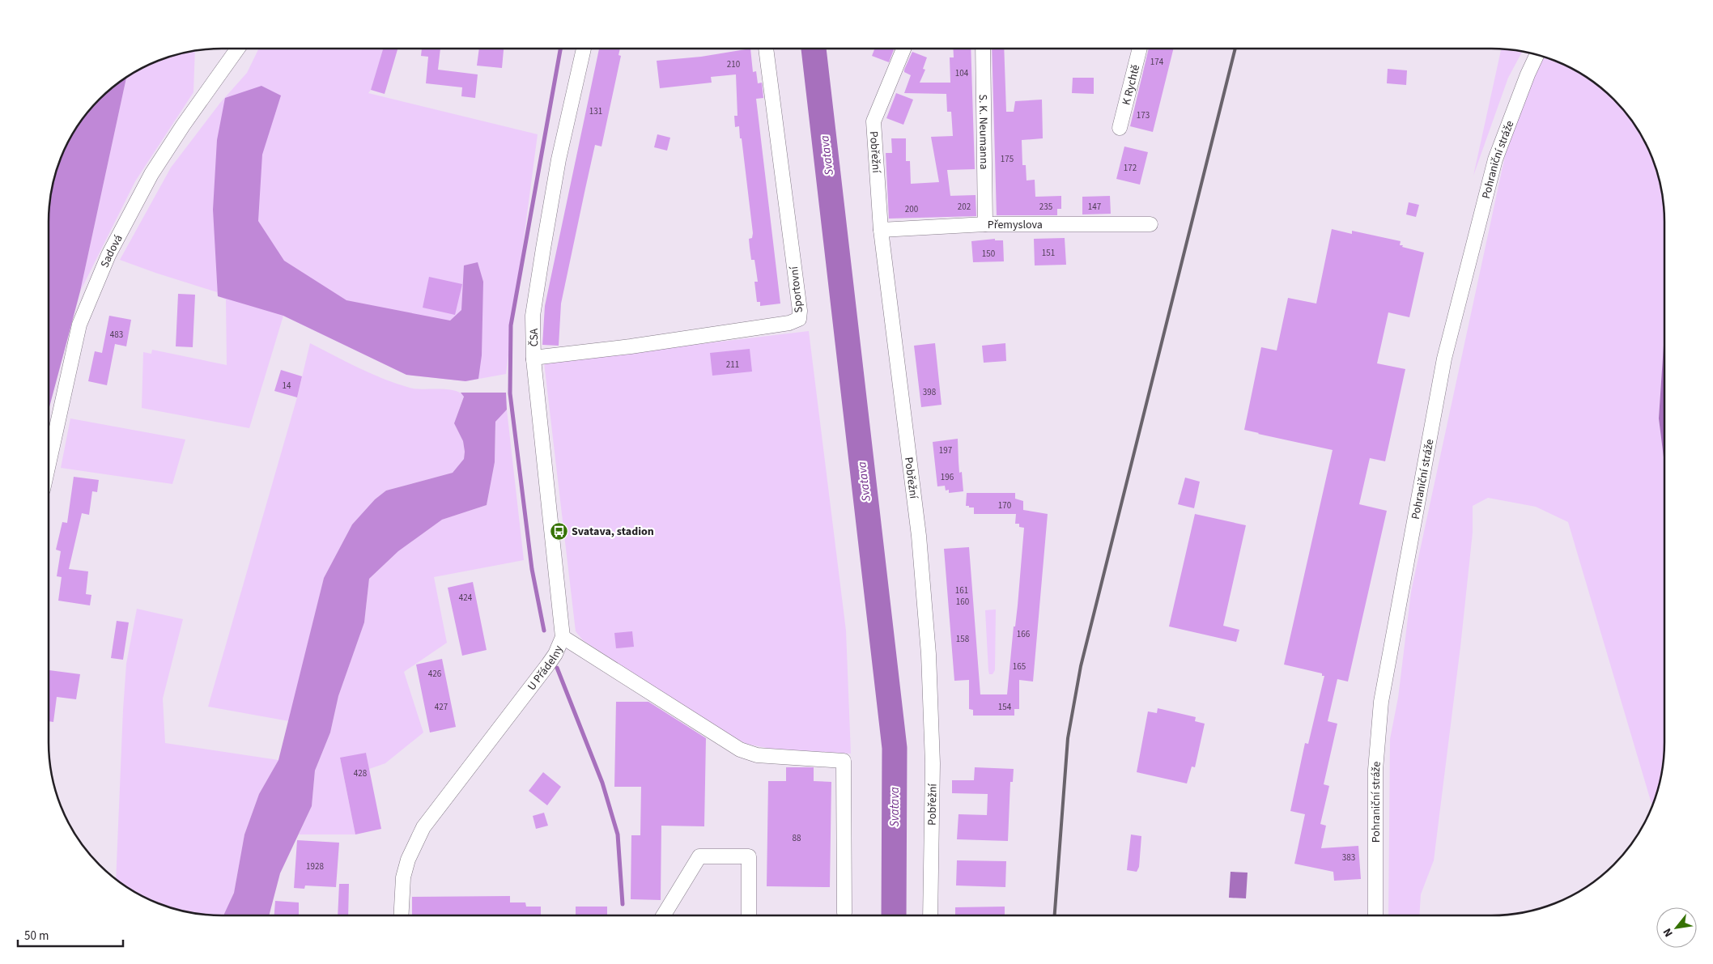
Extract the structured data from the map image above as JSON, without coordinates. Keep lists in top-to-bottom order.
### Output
{
  "streets": {
    "street": [
      "K Rychtě",
      "S. K. Neumanna",
      "Pobřežní",
      "Pohraniční stráže",
      "Přemyslova",
      "Sadová",
      "Sportovní",
      "ČSA",
      "U Přádelny"
    ]
  },
  "crossings": [
    ["S. K. Neumanna", "Přemyslova"],
    ["Pobřežní", "Přemyslova"],
    ["Sportovní", "ČSA"],
    ["ČSA", "U Přádelny"]
  ],
  "water": ["Svatava"],
  "places": {
    "bus stop": ["Svatava, stadion"]
  },
  "house_numbers": [
    "174",
    "210",
    "104",
    "131",
    "173",
    "175",
    "172",
    "202",
    "235",
    "147",
    "200",
    "151",
    "150",
    "483",
    "211",
    "14",
    "398",
    "197",
    "196",
    "170",
    "161",
    "424",
    "160",
    "166",
    "158",
    "165",
    "426",
    "427",
    "154",
    "428",
    "88",
    "383",
    "1928"
  ],
  "scale_bar": "50 m",
  "north": "bottom left"
}
